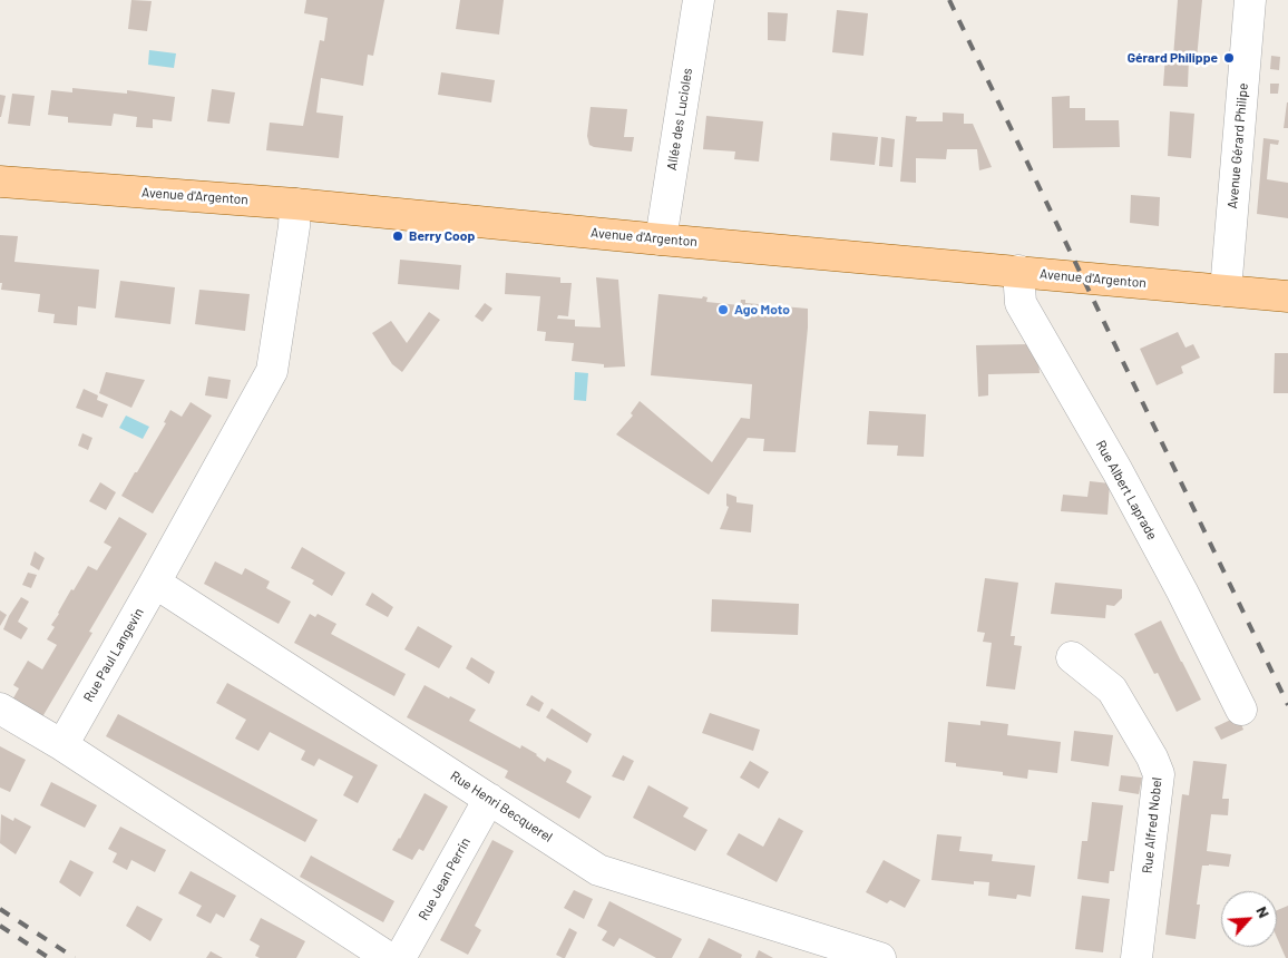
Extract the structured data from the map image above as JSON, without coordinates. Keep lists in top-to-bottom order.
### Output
{
  "streets": {
    "main road": ["Avenue d'Argenton"],
    "street": [
      "Allée des Lucioles",
      "Avenue Gérard Philipe",
      "Rue Albert Laprade",
      "Rue Paul Langevin",
      "Rue Henri Becquerel",
      "Rue Alfred Nobel",
      "Rue Jean Perrin"
    ]
  },
  "crossings": [
    ["Allée des Lucioles", "Avenue d'Argenton"],
    ["Avenue Gérard Philipe", "Avenue d'Argenton"],
    ["Avenue d'Argenton", "Rue Albert Laprade"],
    ["Avenue d'Argenton", "Rue Paul Langevin"],
    ["Rue Paul Langevin", "Rue Henri Becquerel"],
    ["Rue Henri Becquerel", "Rue Jean Perrin"]
  ],
  "places": ["Gérard Philippe", "Berry Coop", "Ago Moto"],
  "north": "top right"
}
